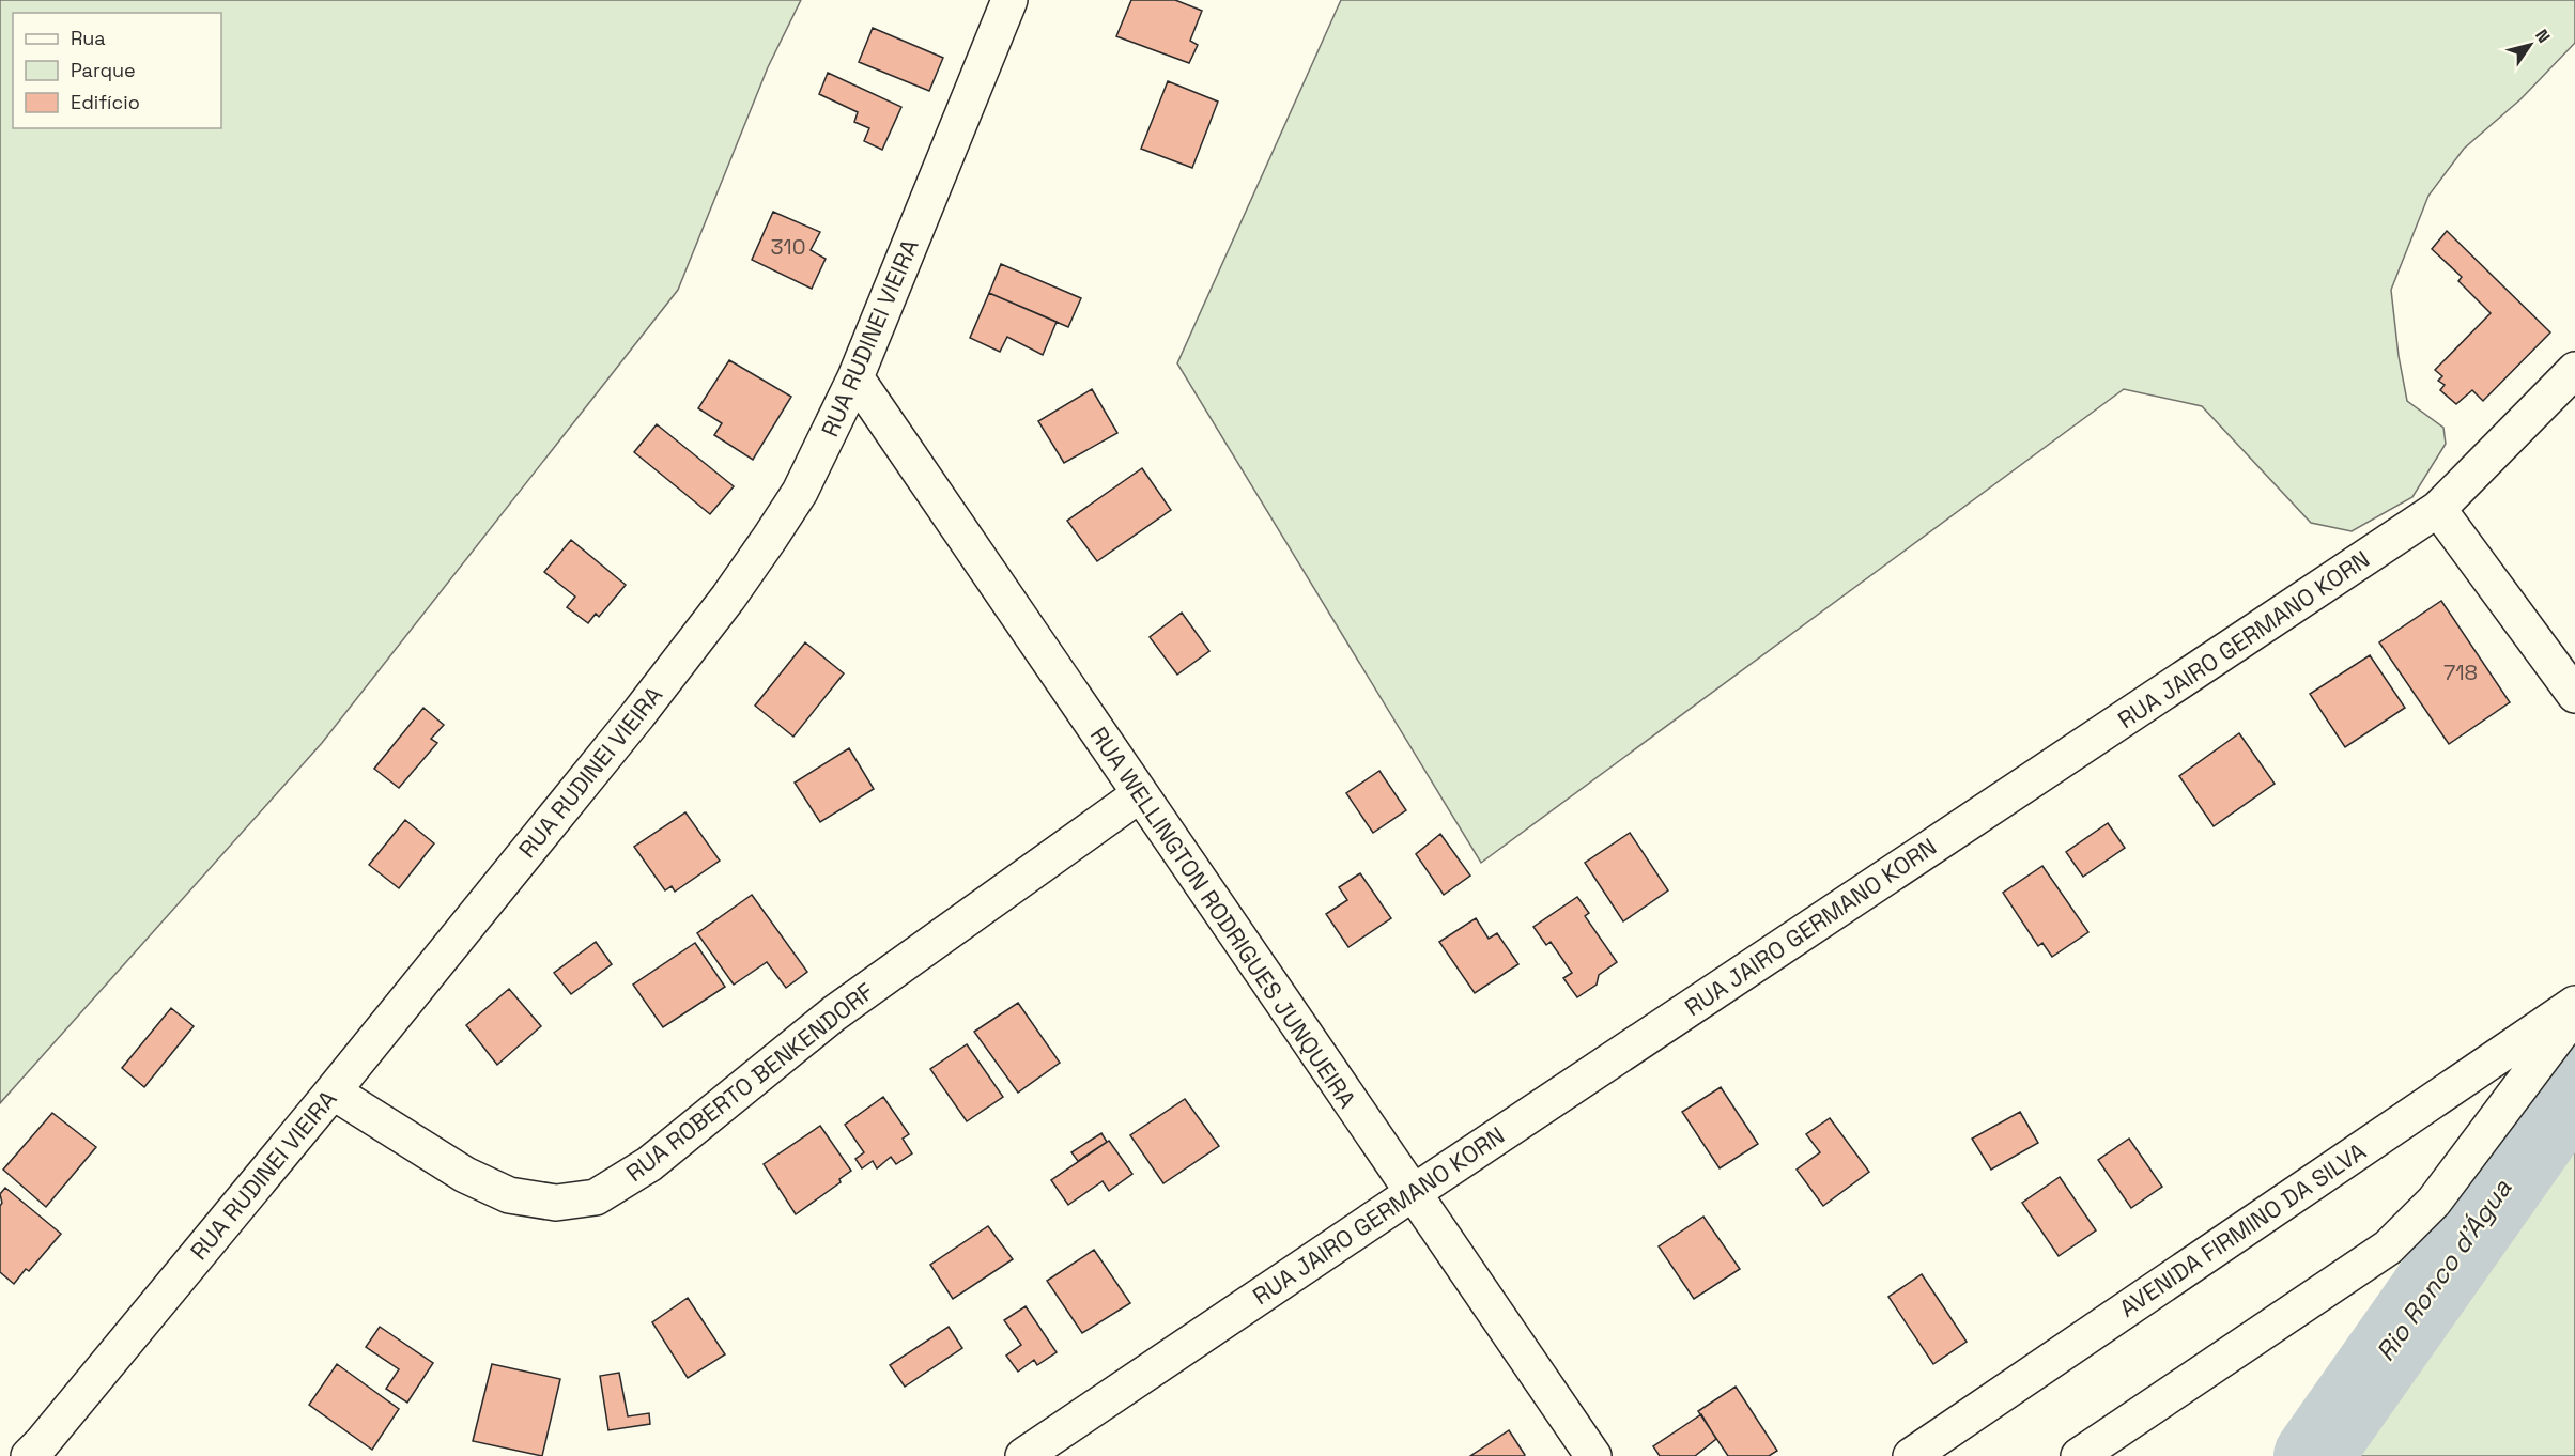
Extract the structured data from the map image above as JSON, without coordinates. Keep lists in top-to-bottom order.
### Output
{
  "streets": {
    "street": [
      "RUA RUDINEI VIEIRA",
      "RUA JAIRO GERMANO KORN",
      "RUA WELLINGTON RODRIGUES JUNQUEIRA",
      "RUA ROBERTO BENKENDORF",
      "AVENIDA FIRMINO DA SILVA"
    ]
  },
  "crossings": [
    ["RUA RUDINEI VIEIRA", "RUA WELLINGTON RODRIGUES JUNQUEIRA"],
    ["RUA RUDINEI VIEIRA", "RUA ROBERTO BENKENDORF"],
    ["RUA JAIRO GERMANO KORN", "RUA WELLINGTON RODRIGUES JUNQUEIRA"],
    ["RUA WELLINGTON RODRIGUES JUNQUEIRA", "RUA ROBERTO BENKENDORF"]
  ],
  "water": ["Rio Ronco d'Água"],
  "house_numbers": ["310", "718"],
  "legend": ["Rua", "Parque", "Edifício"],
  "north": "top right"
}
